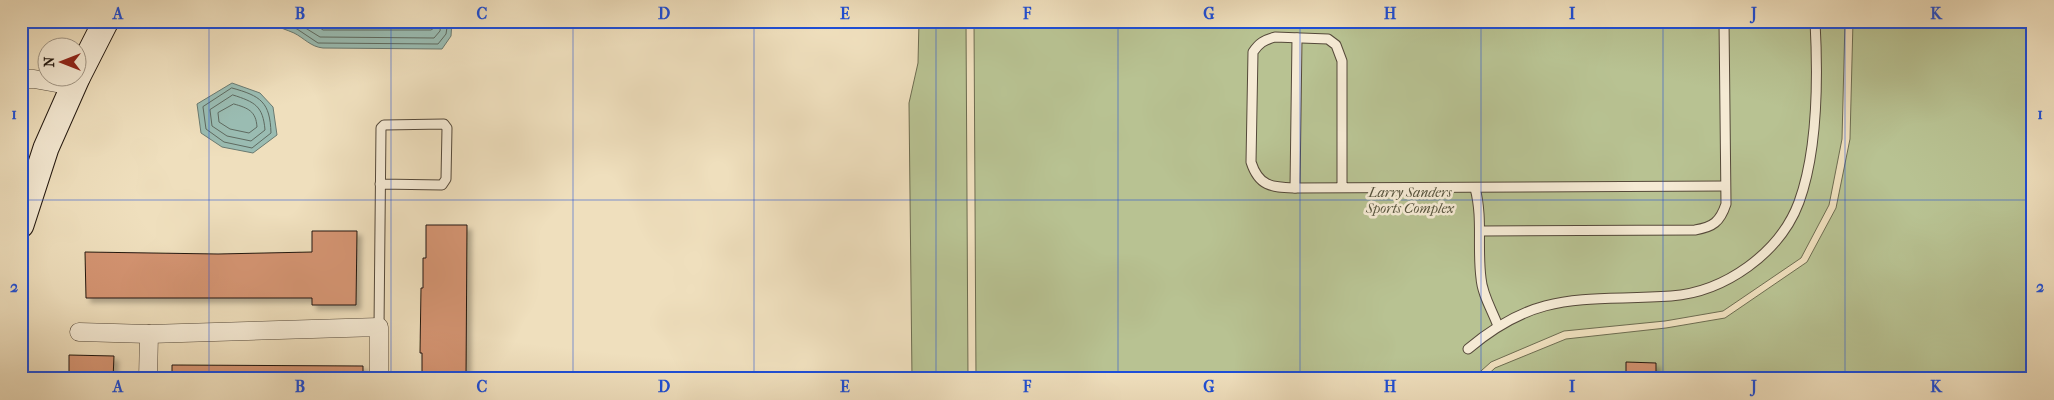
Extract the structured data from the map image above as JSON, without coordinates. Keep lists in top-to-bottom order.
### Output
{
  "parks": ["Larry Sanders Sports Complex"],
  "north": "left",
  "grid": {
    "columns": [
      "A",
      "B",
      "C",
      "D",
      "E",
      "F",
      "G",
      "H",
      "I",
      "J",
      "K"
    ],
    "rows": ["1", "2"]
  }
}
